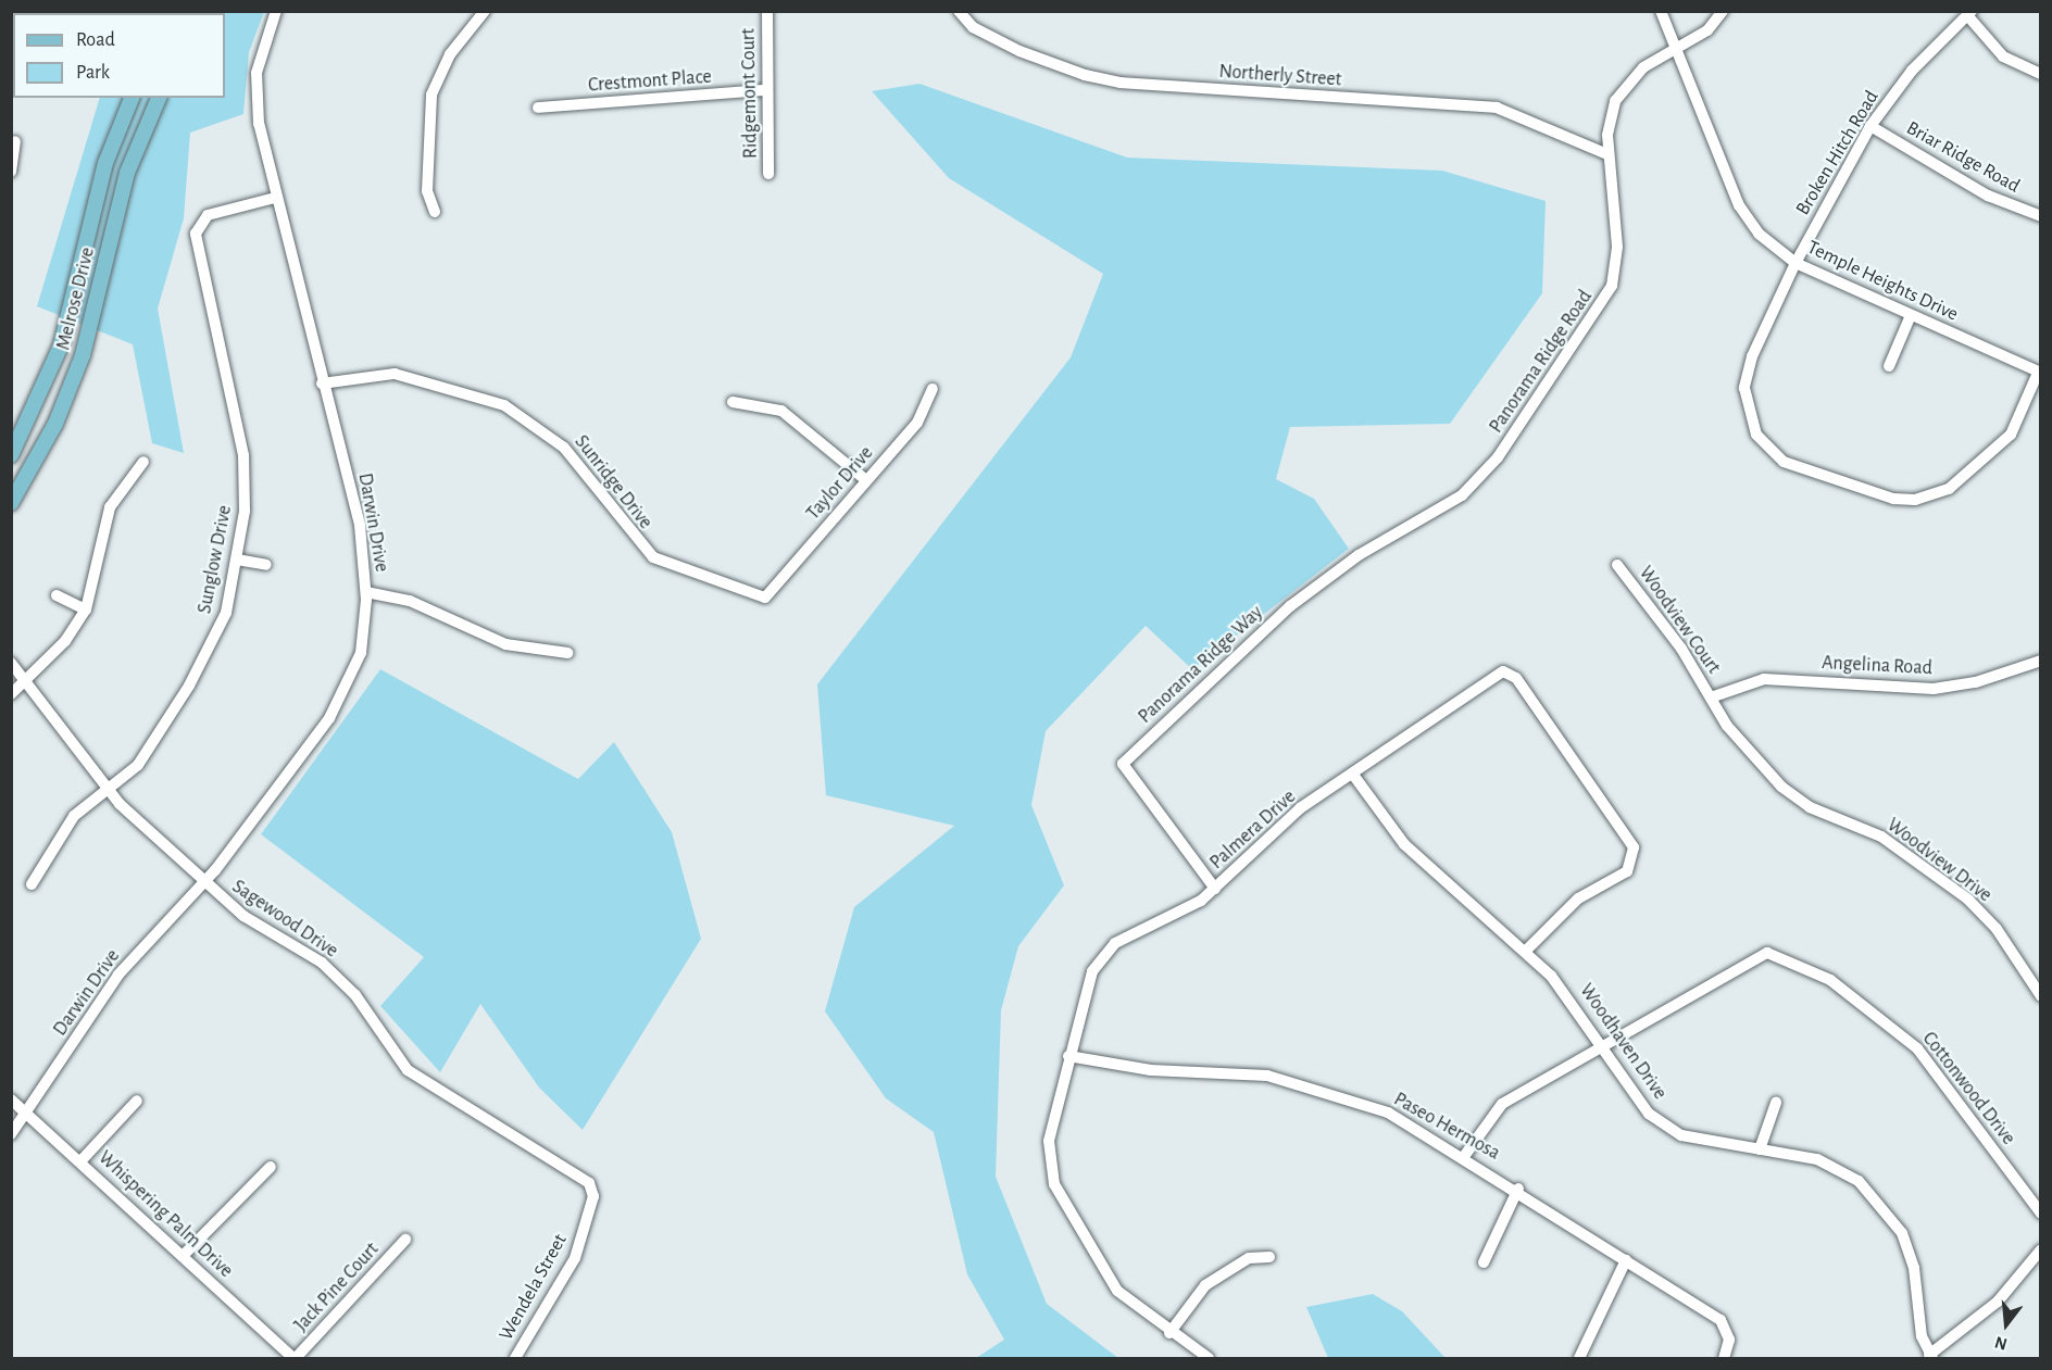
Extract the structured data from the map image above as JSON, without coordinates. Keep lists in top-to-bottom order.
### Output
{
  "streets": {
    "main road": ["Melrose Drive"],
    "street": [
      "Northerly Street",
      "Crestmont Place",
      "Ridgemont Court",
      "Broken Hitch Road",
      "Briar Ridge Road",
      "Temple Heights Drive",
      "Panorama Ridge Road",
      "Sunridge Drive",
      "Taylor Drive",
      "Darwin Drive",
      "Sunglow Drive",
      "Woodview Court",
      "Panorama Ridge Way",
      "Angelina Road",
      "Palmera Drive",
      "Woodview Drive",
      "Sagewood Drive",
      "Woodhaven Drive",
      "Cottonwood Drive",
      "Paseo Hermosa",
      "Whispering Palm Drive",
      "Jack Pine Court",
      "Wendela Street"
    ]
  },
  "crossings": [
    ["Northerly Street", "Panorama Ridge Road"],
    ["Crestmont Place", "Ridgemont Court"],
    ["Broken Hitch Road", "Briar Ridge Road"],
    ["Broken Hitch Road", "Temple Heights Drive"],
    ["Temple Heights Drive", "Panorama Ridge Road"],
    ["Panorama Ridge Road", "Panorama Ridge Way"],
    ["Sunridge Drive", "Taylor Drive"],
    ["Sunridge Drive", "Darwin Drive"],
    ["Darwin Drive", "Sunglow Drive"],
    ["Darwin Drive", "Sagewood Drive"],
    ["Darwin Drive", "Whispering Palm Drive"],
    ["Sunglow Drive", "Sagewood Drive"],
    ["Woodview Court", "Angelina Road"],
    ["Woodview Court", "Woodview Drive"],
    ["Panorama Ridge Way", "Palmera Drive"],
    ["Angelina Road", "Woodview Drive"],
    ["Palmera Drive", "Woodhaven Drive"],
    ["Palmera Drive", "Paseo Hermosa"],
    ["Sagewood Drive", "Wendela Street"],
    ["Woodhaven Drive", "Cottonwood Drive"],
    ["Cottonwood Drive", "Paseo Hermosa"],
    ["Whispering Palm Drive", "Jack Pine Court"]
  ],
  "legend": ["Road", "Park"],
  "north": "bottom"
}
